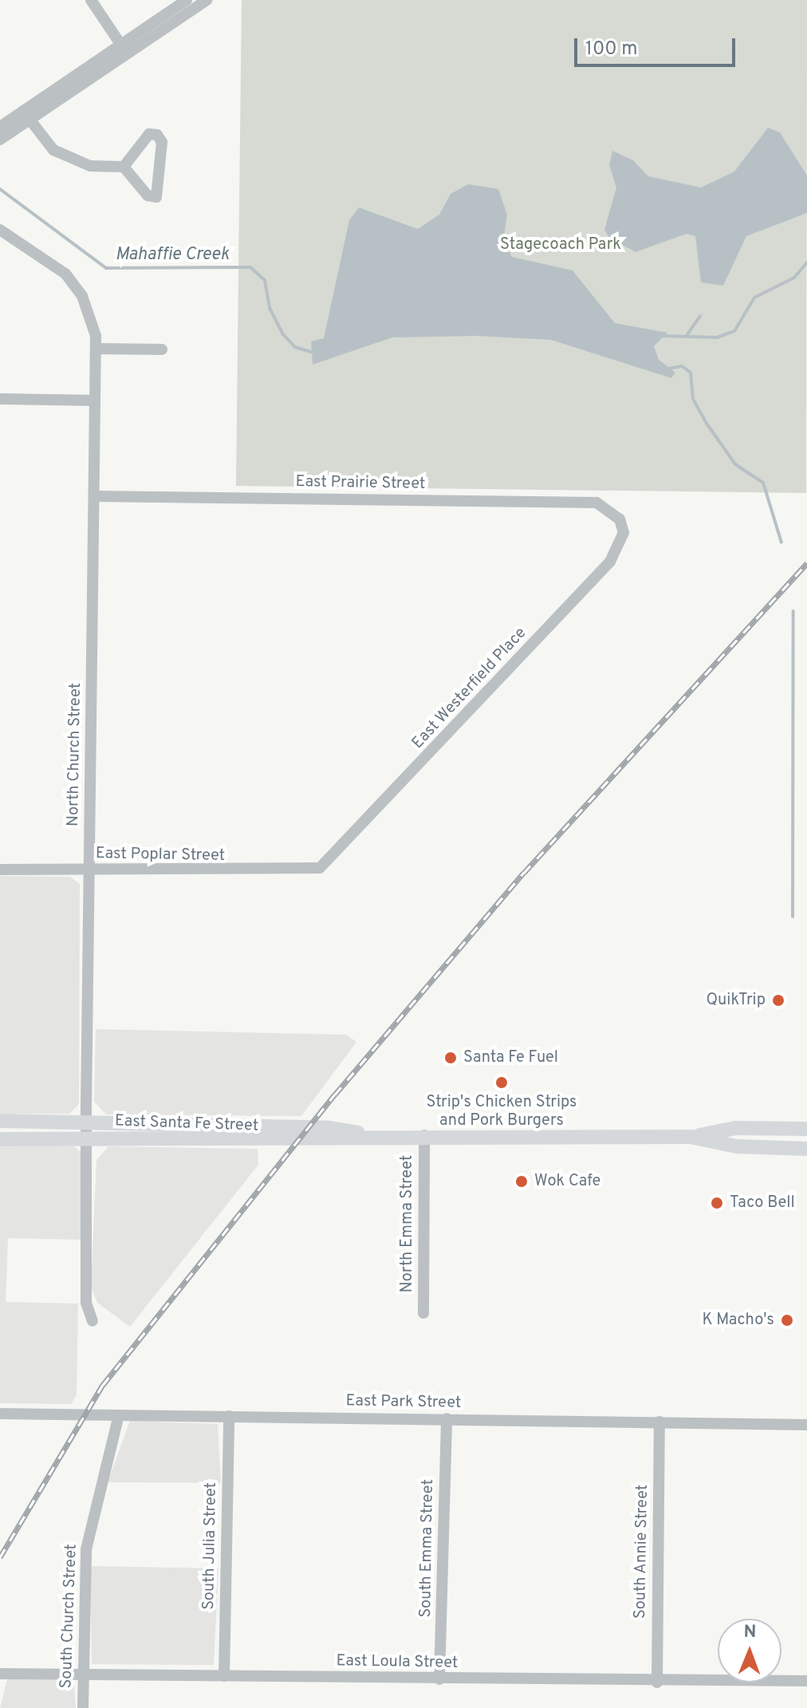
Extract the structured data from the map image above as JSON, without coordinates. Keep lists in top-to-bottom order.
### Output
{
  "streets": {
    "main road": ["East Santa Fe Street"],
    "street": [
      "East Prairie Street",
      "East Westerfield Place",
      "North Church Street",
      "East Poplar Street",
      "North Emma Street",
      "East Park Street",
      "South Julia Street",
      "South Emma Street",
      "South Annie Street",
      "South Church Street",
      "East Loula Street"
    ]
  },
  "crossings": [
    ["East Prairie Street", "East Westerfield Place"],
    ["East Prairie Street", "North Church Street"],
    ["East Westerfield Place", "East Poplar Street"],
    ["North Church Street", "East Poplar Street"],
    ["North Church Street", "East Santa Fe Street"],
    ["East Santa Fe Street", "North Emma Street"],
    ["East Park Street", "South Julia Street"],
    ["East Park Street", "South Emma Street"],
    ["East Park Street", "South Annie Street"],
    ["East Park Street", "South Church Street"],
    ["South Julia Street", "East Loula Street"],
    ["South Emma Street", "East Loula Street"],
    ["South Annie Street", "East Loula Street"],
    ["South Church Street", "East Loula Street"]
  ],
  "water": ["Mahaffie Creek"],
  "parks": ["Stagecoach Park"],
  "places": [
    "QuikTrip",
    "Santa Fe Fuel",
    "Strip's Chicken Strips and Pork Burgers",
    "Wok Cafe",
    "Taco Bell",
    "K Macho's"
  ],
  "scale_bar": "100 m",
  "north": "top"
}
